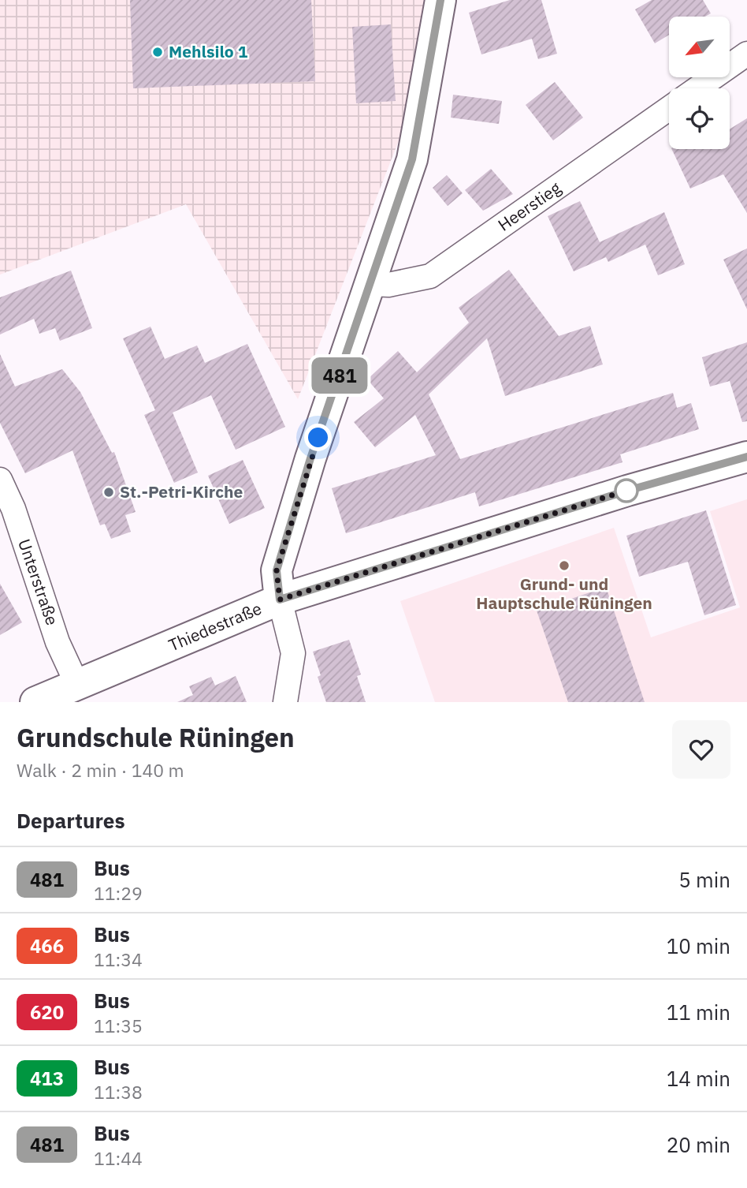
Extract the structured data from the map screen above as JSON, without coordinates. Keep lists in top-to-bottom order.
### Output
{
  "streets": {
    "street": ["Heerstieg", "Unterstraße", "Thiedestraße"]
  },
  "crossings": [
    ["Unterstraße", "Thiedestraße"]
  ],
  "places": ["Mehlsilo 1", "St.-Petri-Kirche", "Grund- und Hauptschule Rüningen"],
  "lines": ["bus line 481"],
  "north": "bottom left",
  "page": {
    "on_map": "481",
    "heading": [
      ["Grundschule Rüningen", "Walk · 2 min · 140 m"],
      "Departures"
    ],
    "list": [
      {
        "mark": "481",
        "name": "Bus",
        "note": "11:29",
        "value": "5 min"
      },
      {
        "mark": "466",
        "name": "Bus",
        "note": "11:34",
        "value": "10 min"
      },
      {
        "mark": "620",
        "name": "Bus",
        "note": "11:35",
        "value": "11 min"
      },
      {
        "mark": "413",
        "name": "Bus",
        "note": "11:38",
        "value": "14 min"
      },
      {
        "mark": "481",
        "name": "Bus",
        "note": "11:44",
        "value": "20 min"
      }
    ]
  }
}
